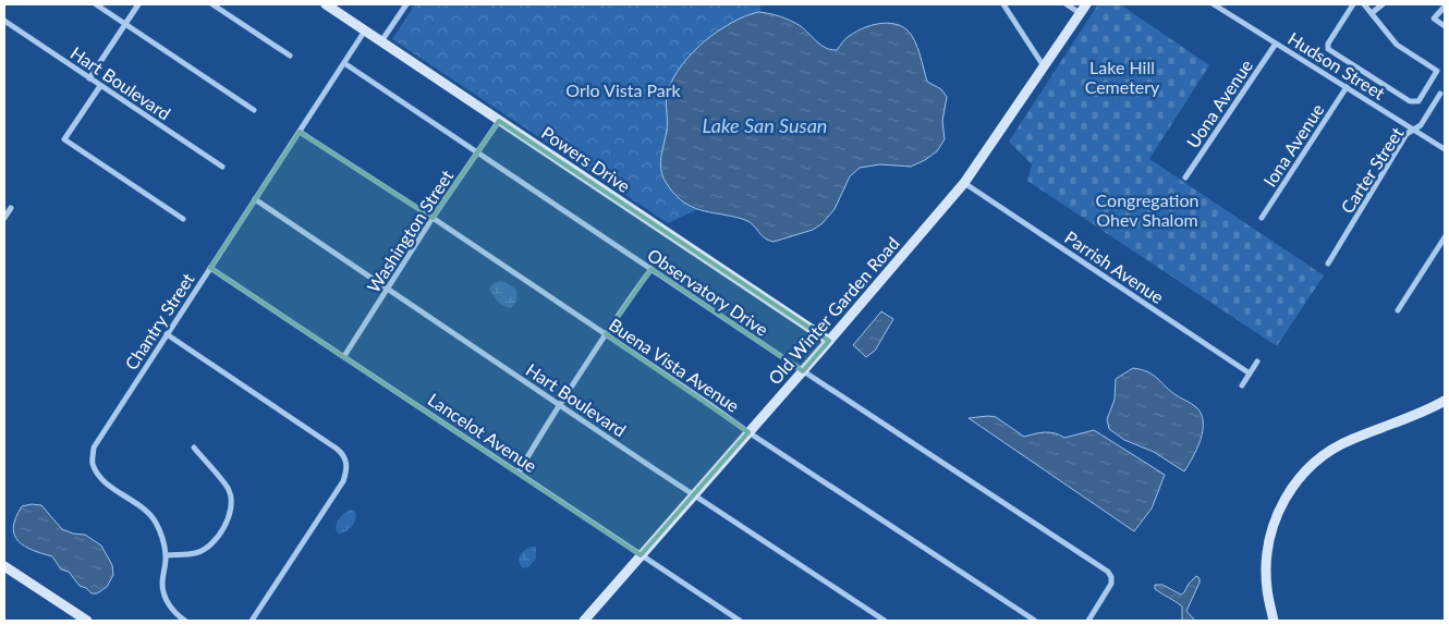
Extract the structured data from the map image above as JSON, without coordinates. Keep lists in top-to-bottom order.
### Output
{
  "streets": {
    "street": [
      "Hudson Street",
      "Hart Boulevard",
      "Uona Avenue",
      "Iona Avenue",
      "Powers Drive",
      "Carter Street",
      "Washington Street",
      "Parrish Avenue",
      "Observatory Drive",
      "Old Winter Garden Road",
      "Chantry Street",
      "Buena Vista Avenue",
      "Lancelot Avenue"
    ]
  },
  "crossings": [
    ["Hudson Street", "Uona Avenue"],
    ["Hudson Street", "Iona Avenue"],
    ["Hudson Street", "Carter Street"],
    ["Hart Boulevard", "Washington Street"],
    ["Hart Boulevard", "Old Winter Garden Road"],
    ["Hart Boulevard", "Chantry Street"],
    ["Powers Drive", "Washington Street"],
    ["Powers Drive", "Old Winter Garden Road"],
    ["Powers Drive", "Chantry Street"],
    ["Washington Street", "Observatory Drive"],
    ["Washington Street", "Buena Vista Avenue"],
    ["Washington Street", "Lancelot Avenue"],
    ["Parrish Avenue", "Old Winter Garden Road"],
    ["Observatory Drive", "Old Winter Garden Road"],
    ["Observatory Drive", "Chantry Street"],
    ["Old Winter Garden Road", "Buena Vista Avenue"],
    ["Old Winter Garden Road", "Lancelot Avenue"],
    ["Chantry Street", "Buena Vista Avenue"],
    ["Chantry Street", "Lancelot Avenue"]
  ],
  "water": ["Lake San Susan"],
  "parks": ["Lake Hill Cemetery", "Orlo Vista Park", "Congregation Ohev Shalom"]
}
